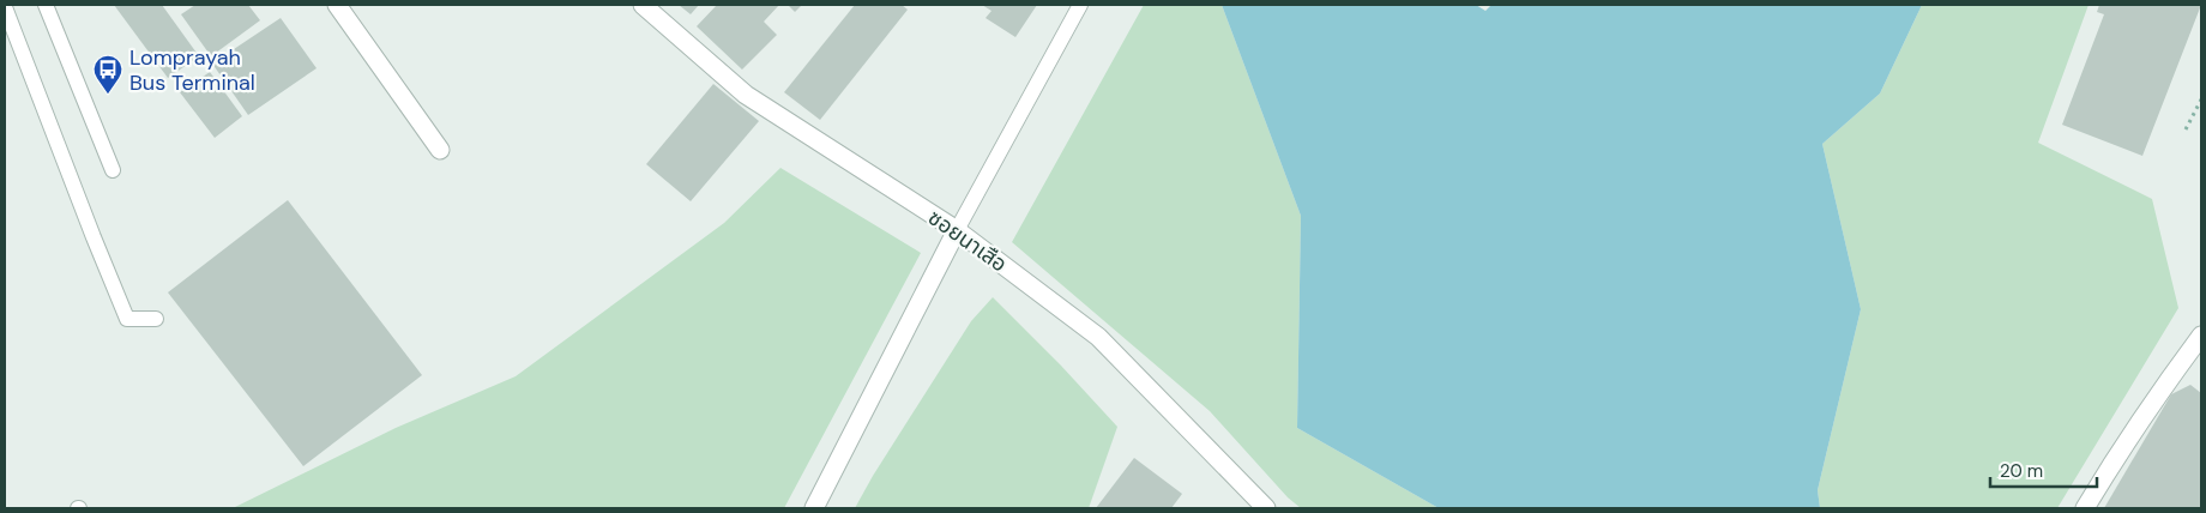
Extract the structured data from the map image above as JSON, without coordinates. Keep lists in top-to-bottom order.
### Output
{
  "streets": {
    "street": ["ซอยนาเสือ"]
  },
  "places": {
    "bus stop": ["Lomprayah Bus Terminal"]
  },
  "scale_bar": "20 m"
}
